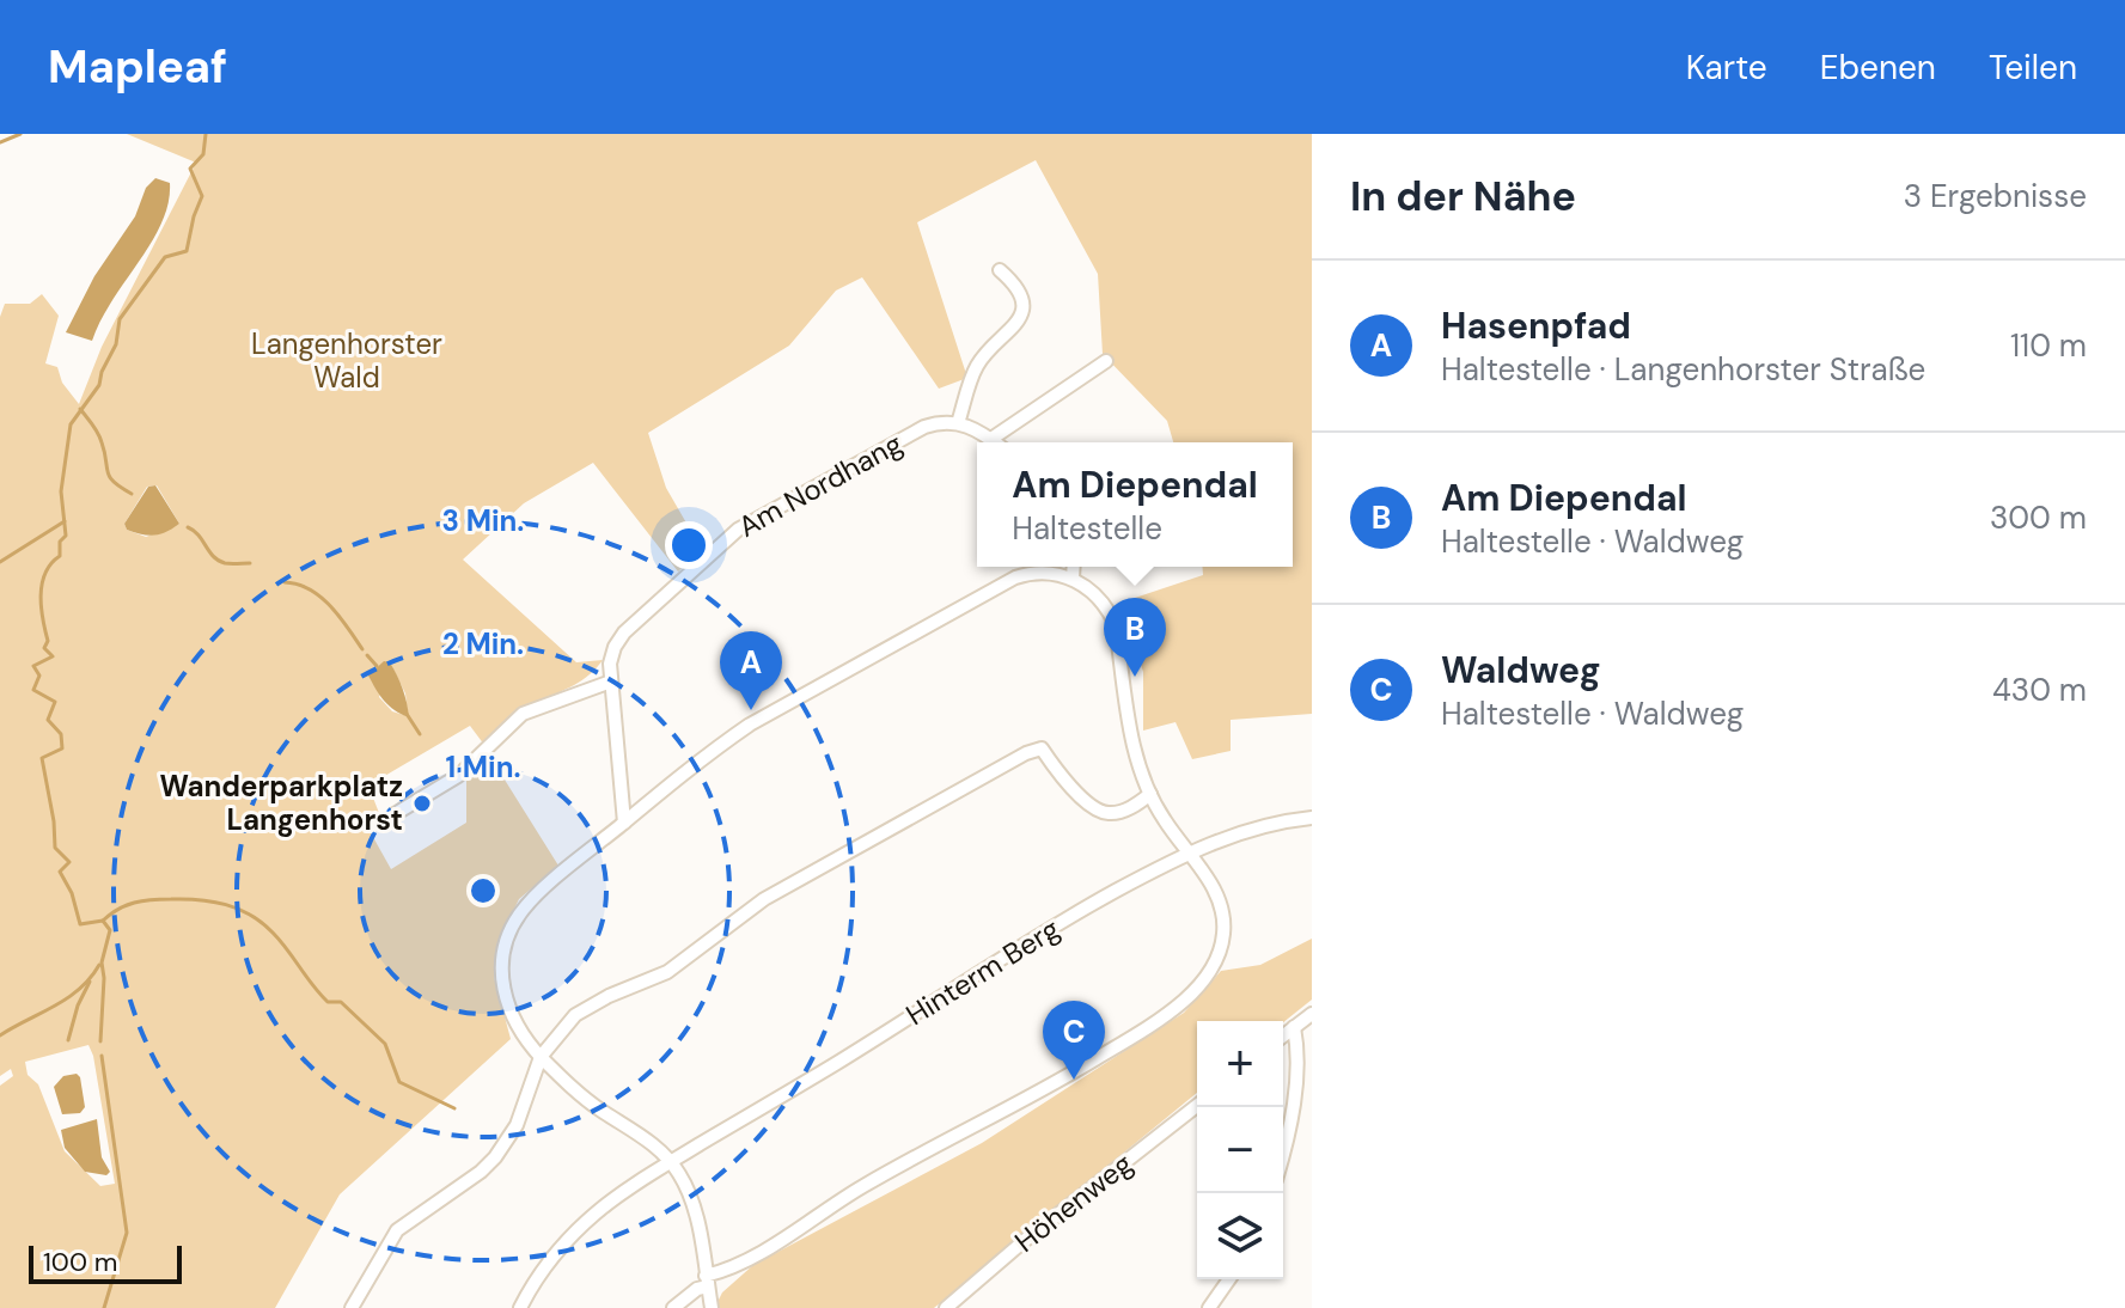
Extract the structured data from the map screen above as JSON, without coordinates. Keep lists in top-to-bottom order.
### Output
{
  "streets": {
    "street": ["Am Nordhang", "Hinterm Berg", "Höhenweg"]
  },
  "parks": ["Langenhorster Wald"],
  "places": ["Wanderparkplatz Langenhorst"],
  "scale_bar": "100 m",
  "page": {
    "header": "Mapleaf",
    "nav": ["Karte", "Ebenen", "Teilen"],
    "heading": ["In der Nähe", "3 Ergebnisse"],
    "list": [
      {
        "mark": "A",
        "name": "Hasenpfad",
        "note": "Haltestelle · Langenhorster Straße",
        "value": "110 m"
      },
      {
        "mark": "B",
        "name": "Am Diependal",
        "note": "Haltestelle · Waldweg",
        "value": "300 m"
      },
      {
        "mark": "C",
        "name": "Waldweg",
        "note": "Haltestelle · Waldweg",
        "value": "430 m"
      }
    ],
    "popup": ["Am Diependal", "Haltestelle"],
    "pins": ["B", "A", "C"],
    "map_buttons": ["+", "−"],
    "scale": "100 m"
  },
  "rings": ["3 Min.", "2 Min.", "1 Min."]
}
